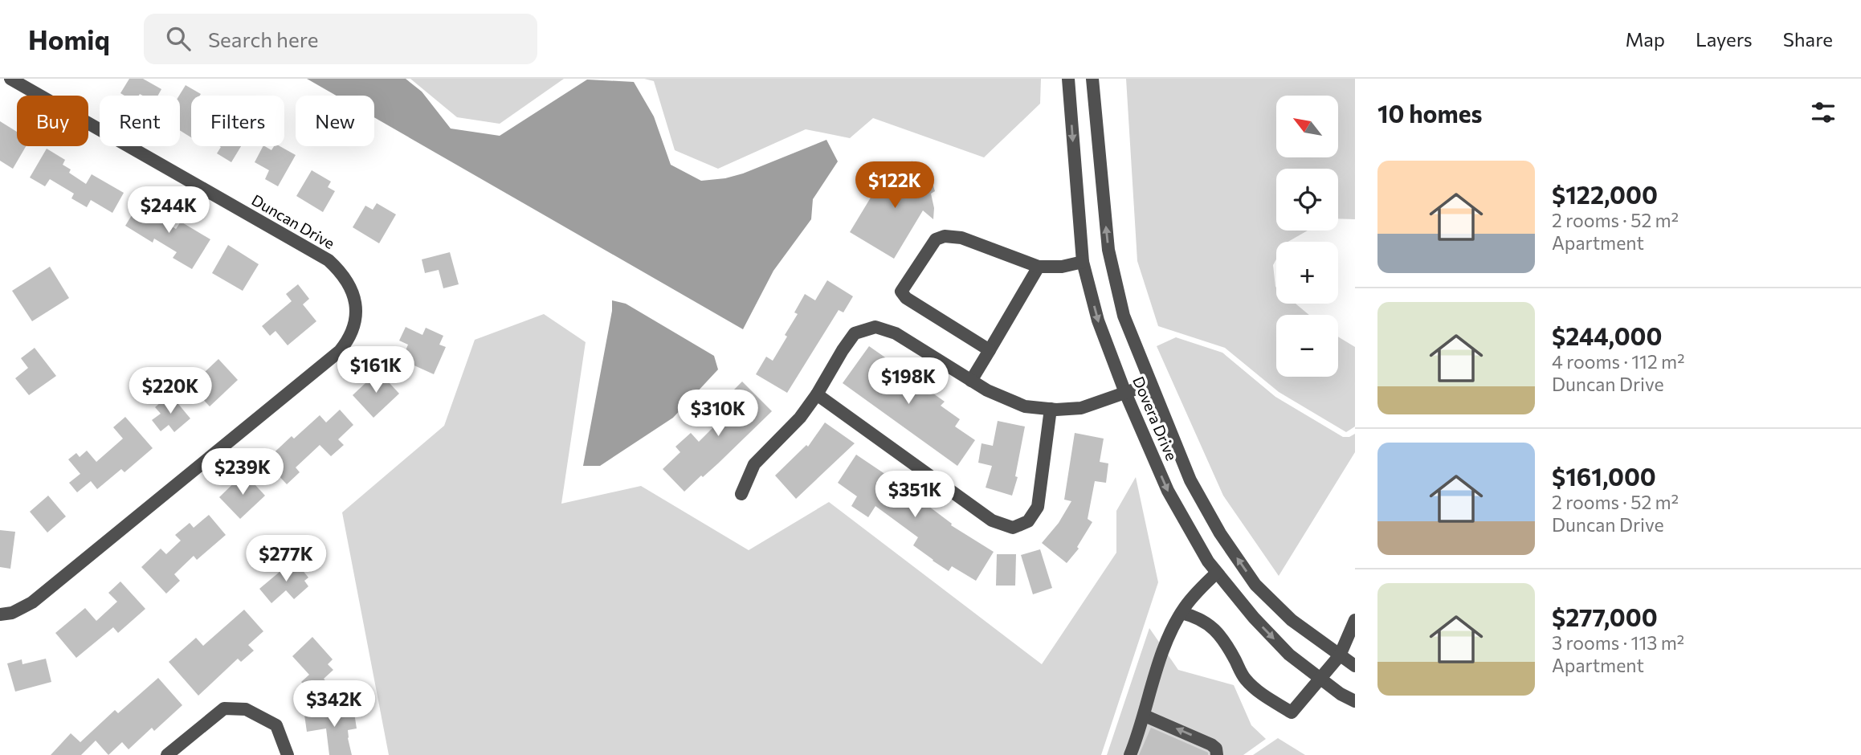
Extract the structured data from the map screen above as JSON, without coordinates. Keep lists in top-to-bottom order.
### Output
{
  "streets": {
    "street": ["Duncan Drive", "Dovera Drive"]
  },
  "north": "top left",
  "page": {
    "header": "Homiq",
    "search": "Search here",
    "nav": ["Map", "Layers", "Share"],
    "heading": "10 homes",
    "map_buttons": ["+", "−"],
    "chip": [
      "Buy",
      "Rent",
      "Filters",
      "New"
    ],
    "list": [
      {
        "name": "$122,000",
        "note": "2 rooms · 52 m² · Apartment"
      },
      {
        "name": "$244,000",
        "note": "4 rooms · 112 m² · Duncan Drive"
      },
      {
        "name": "$161,000",
        "note": "2 rooms · 52 m² · Duncan Drive"
      },
      {
        "name": "$277,000",
        "note": "3 rooms · 113 m² · Apartment"
      }
    ],
    "price": [
      "$122K",
      "$244K",
      "$161K",
      "$198K",
      "$220K",
      "$310K",
      "$239K",
      "$351K",
      "$277K",
      "$342K"
    ]
  }
}
